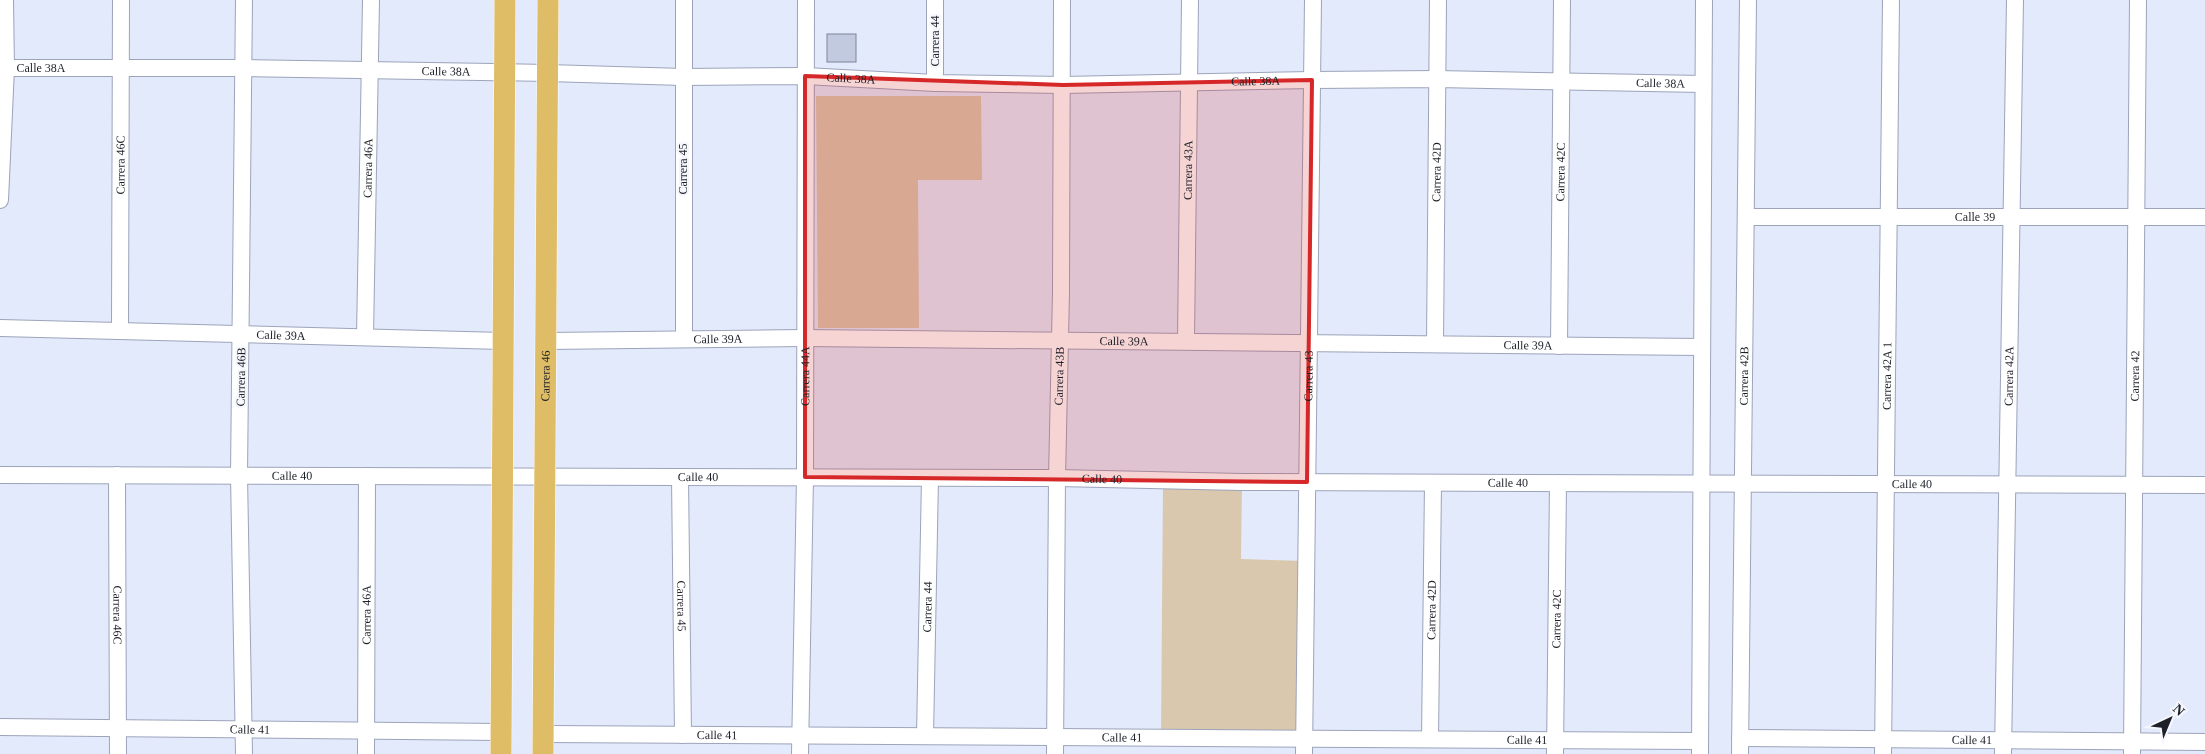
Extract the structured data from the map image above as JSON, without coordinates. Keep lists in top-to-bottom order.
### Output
{
  "streets": {
    "main road": ["Carrera 46"],
    "street": [
      "Carrera 44",
      "Calle 38A",
      "Carrera 46C",
      "Carrera 46A",
      "Carrera 45",
      "Carrera 43A",
      "Carrera 42D",
      "Carrera 42C",
      "Calle 39",
      "Calle 39A",
      "Carrera 46B",
      "Carrera 44A",
      "Carrera 43B",
      "Carrera 43",
      "Carrera 42B",
      "Carrera 42A 1",
      "Carrera 42A",
      "Carrera 42",
      "Calle 40",
      "Calle 41"
    ]
  },
  "crossings": [
    ["Carrera 44", "Calle 38A"],
    ["Carrera 44", "Calle 40"],
    ["Carrera 44", "Calle 41"],
    ["Calle 38A", "Carrera 46C"],
    ["Calle 38A", "Carrera 46A"],
    ["Calle 38A", "Carrera 45"],
    ["Calle 38A", "Carrera 43A"],
    ["Calle 38A", "Carrera 42D"],
    ["Calle 38A", "Carrera 42C"],
    ["Calle 38A", "Carrera 46B"],
    ["Calle 38A", "Carrera 46"],
    ["Calle 38A", "Carrera 44A"],
    ["Calle 38A", "Carrera 43B"],
    ["Calle 38A", "Carrera 43"],
    ["Carrera 46C", "Calle 39A"],
    ["Carrera 46C", "Calle 40"],
    ["Carrera 46C", "Calle 41"],
    ["Carrera 46A", "Calle 39A"],
    ["Carrera 46A", "Calle 40"],
    ["Carrera 46A", "Calle 41"],
    ["Carrera 45", "Calle 39A"],
    ["Carrera 45", "Calle 40"],
    ["Carrera 45", "Calle 41"],
    ["Carrera 43A", "Calle 39A"],
    ["Carrera 42D", "Calle 39A"],
    ["Carrera 42D", "Calle 40"],
    ["Carrera 42D", "Calle 41"],
    ["Carrera 42C", "Calle 39A"],
    ["Carrera 42C", "Calle 40"],
    ["Carrera 42C", "Calle 41"],
    ["Calle 39", "Carrera 42B"],
    ["Calle 39", "Carrera 42A 1"],
    ["Calle 39", "Carrera 42A"],
    ["Calle 39", "Carrera 42"],
    ["Calle 39A", "Carrera 46B"],
    ["Calle 39A", "Carrera 46"],
    ["Calle 39A", "Carrera 44A"],
    ["Calle 39A", "Carrera 43B"],
    ["Calle 39A", "Carrera 43"],
    ["Carrera 46B", "Calle 40"],
    ["Carrera 46B", "Calle 41"],
    ["Carrera 46", "Calle 40"],
    ["Carrera 46", "Calle 41"],
    ["Carrera 44A", "Calle 40"],
    ["Carrera 44A", "Calle 41"],
    ["Carrera 43B", "Calle 40"],
    ["Carrera 43B", "Calle 41"],
    ["Carrera 43", "Calle 40"],
    ["Carrera 43", "Calle 41"],
    ["Carrera 42B", "Calle 40"],
    ["Carrera 42B", "Calle 41"],
    ["Carrera 42A 1", "Calle 40"],
    ["Carrera 42A 1", "Calle 41"],
    ["Carrera 42A", "Calle 40"],
    ["Carrera 42A", "Calle 41"],
    ["Carrera 42", "Calle 40"],
    ["Carrera 42", "Calle 41"]
  ],
  "north": "top right"
}
